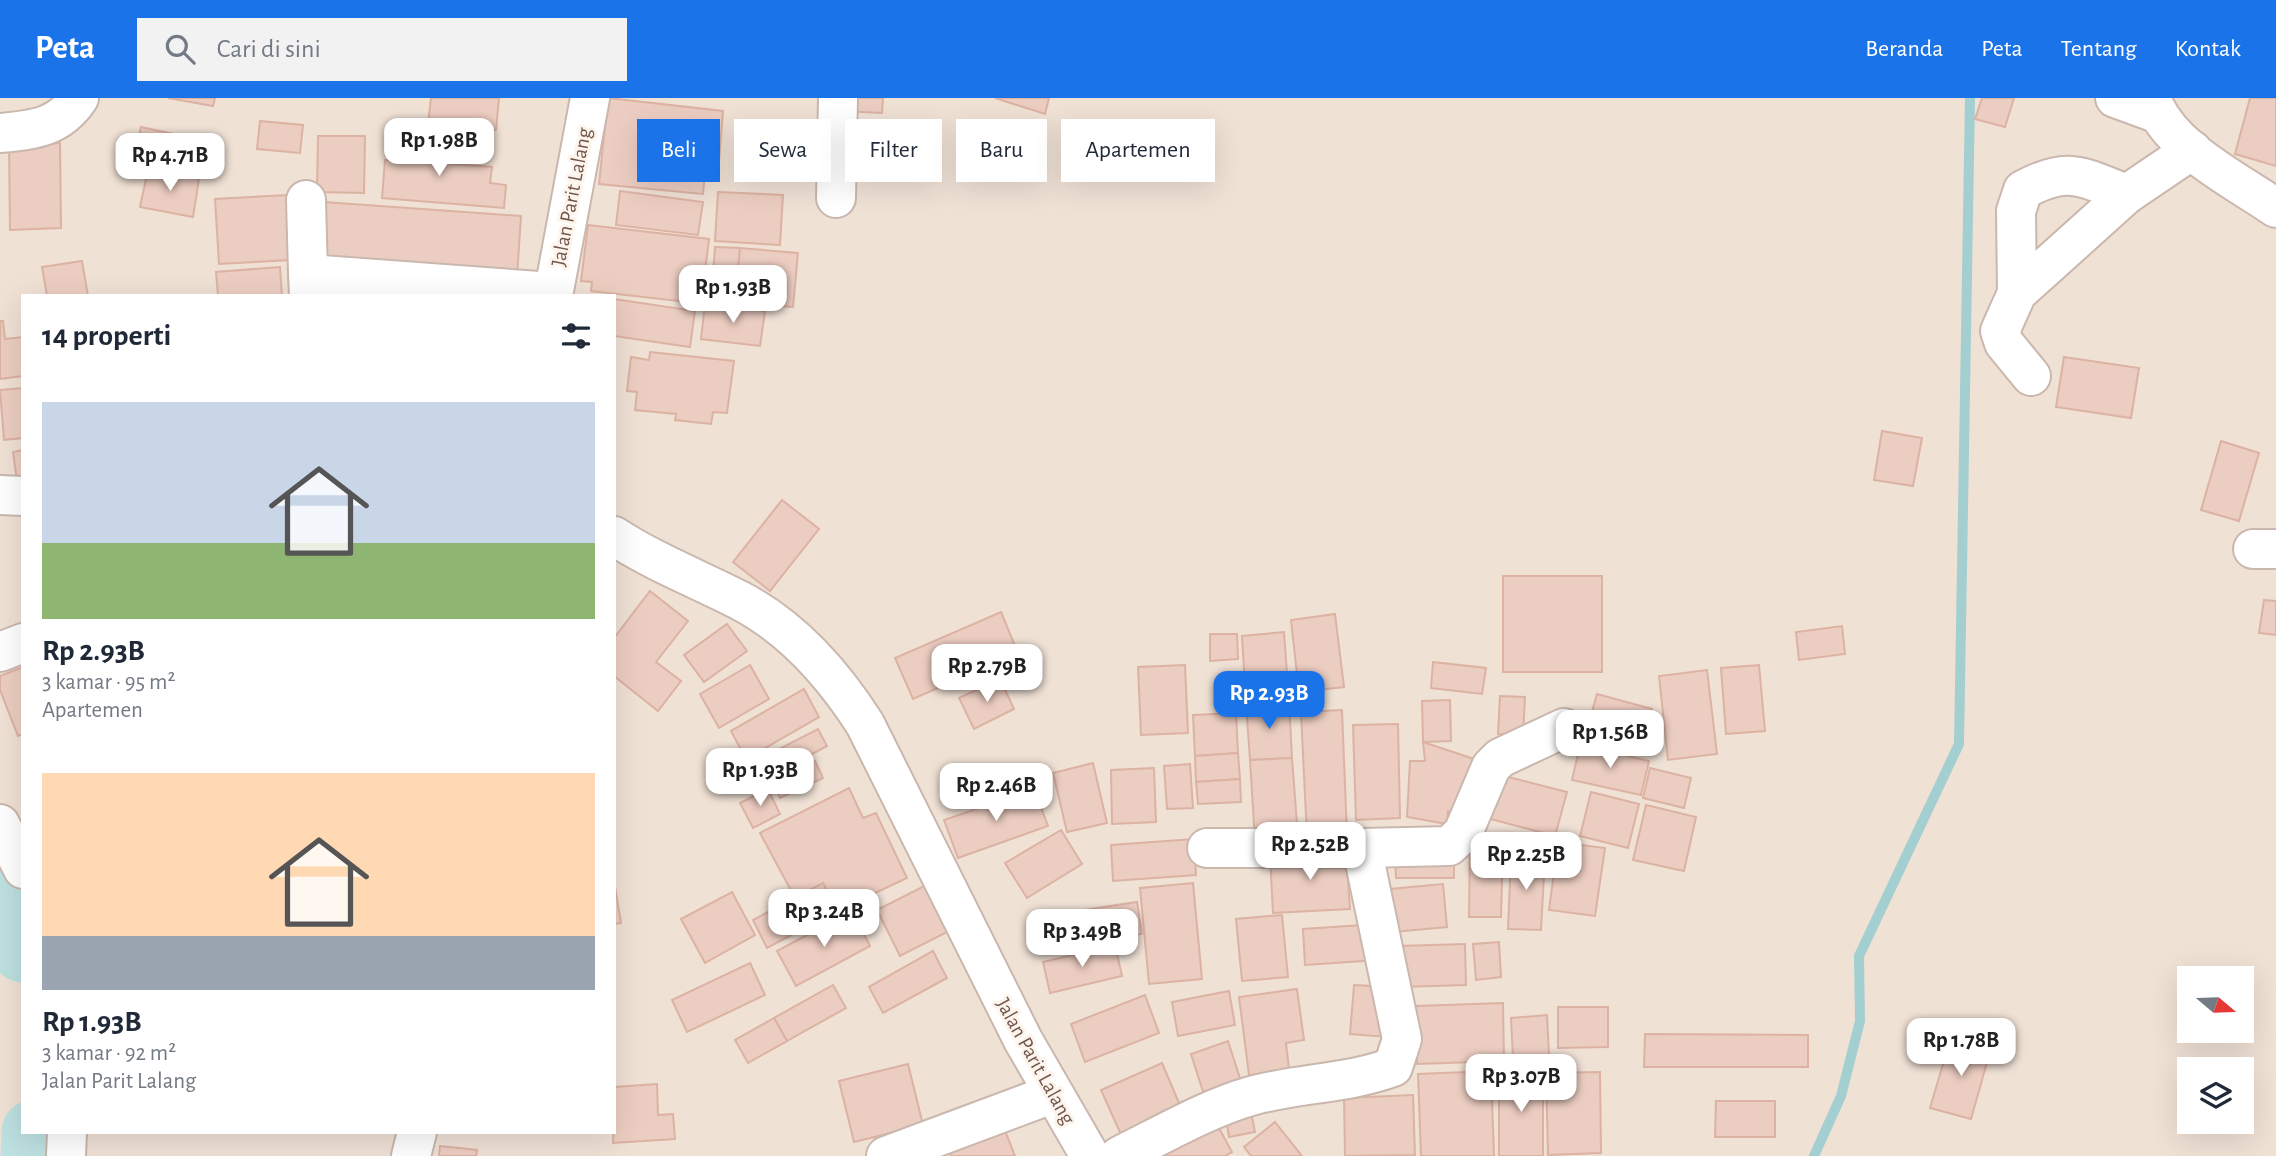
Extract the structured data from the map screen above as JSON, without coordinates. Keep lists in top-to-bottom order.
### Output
{
  "streets": {
    "street": ["Jalan Parit Lalang"]
  },
  "north": "right",
  "page": {
    "header": "Peta",
    "search": "Cari di sini",
    "nav": [
      "Beranda",
      "Peta",
      "Tentang",
      "Kontak"
    ],
    "price": [
      "Rp 1.98B",
      "Rp 4.71B",
      "Rp 1.93B",
      "Rp 2.79B",
      "Rp 2.93B",
      "Rp 1.56B",
      "Rp 1.93B",
      "Rp 2.46B",
      "Rp 2.52B",
      "Rp 2.25B",
      "Rp 3.24B",
      "Rp 3.49B",
      "Rp 1.78B",
      "Rp 3.07B"
    ],
    "chip": [
      "Beli",
      "Sewa",
      "Filter",
      "Baru",
      "Apartemen"
    ],
    "heading": "14 properti",
    "list": [
      {
        "name": "Rp 2.93B",
        "note": "3 kamar · 95 m² · Apartemen"
      },
      {
        "name": "Rp 1.93B",
        "note": "3 kamar · 92 m² · Jalan Parit Lalang"
      }
    ]
  }
}
